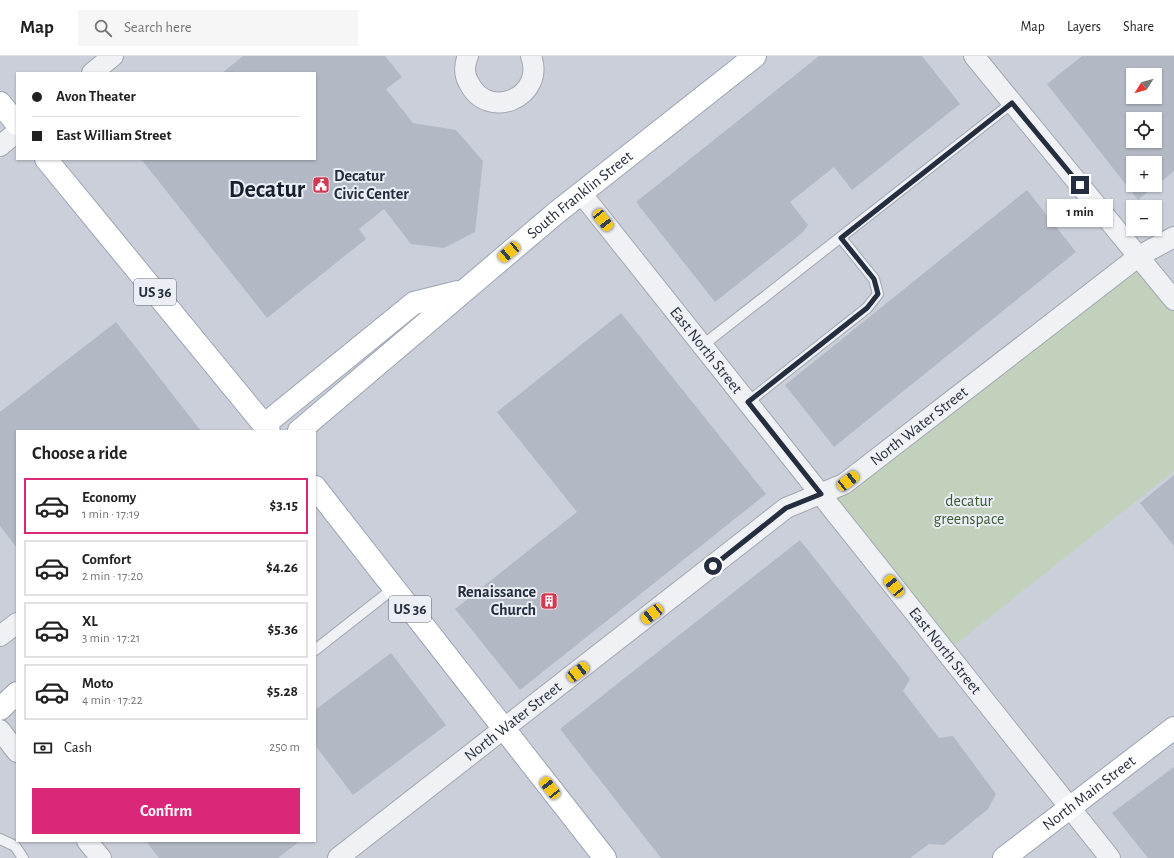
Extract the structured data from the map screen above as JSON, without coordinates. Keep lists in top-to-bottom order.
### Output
{
  "streets": {
    "main road": ["South Franklin Street", "US 36", "North Main Street"],
    "street": ["East North Street", "North Water Street"]
  },
  "crossings": [
    ["South Franklin Street", "East North Street"],
    ["US 36", "North Water Street"],
    ["East North Street", "North Water Street"],
    ["East North Street", "North Main Street"]
  ],
  "districts": ["Decatur"],
  "parks": ["decatur greenspace"],
  "places": {
    "public building": ["Decatur Civic Center"],
    "building": ["Renaissance Church"]
  },
  "north": "bottom left",
  "page": {
    "header": "Map",
    "search": "Search here",
    "nav": ["Map", "Layers", "Share"],
    "map_buttons": ["+", "−"],
    "banner": ["Avon Theater", "East William Street"],
    "bubble": "1 min",
    "heading": "Choose a ride",
    "list": [
      {
        "name": "Economy",
        "note": "1 min · 17:19",
        "value": "$3.15"
      },
      {
        "name": "Comfort",
        "note": "2 min · 17:20",
        "value": "$4.26"
      },
      {
        "name": "XL",
        "note": "3 min · 17:21",
        "value": "$5.36"
      },
      {
        "name": "Moto",
        "note": "4 min · 17:22",
        "value": "$5.28"
      }
    ],
    "pay": ["Cash", "250 m"],
    "buttons": "Confirm"
  }
}
